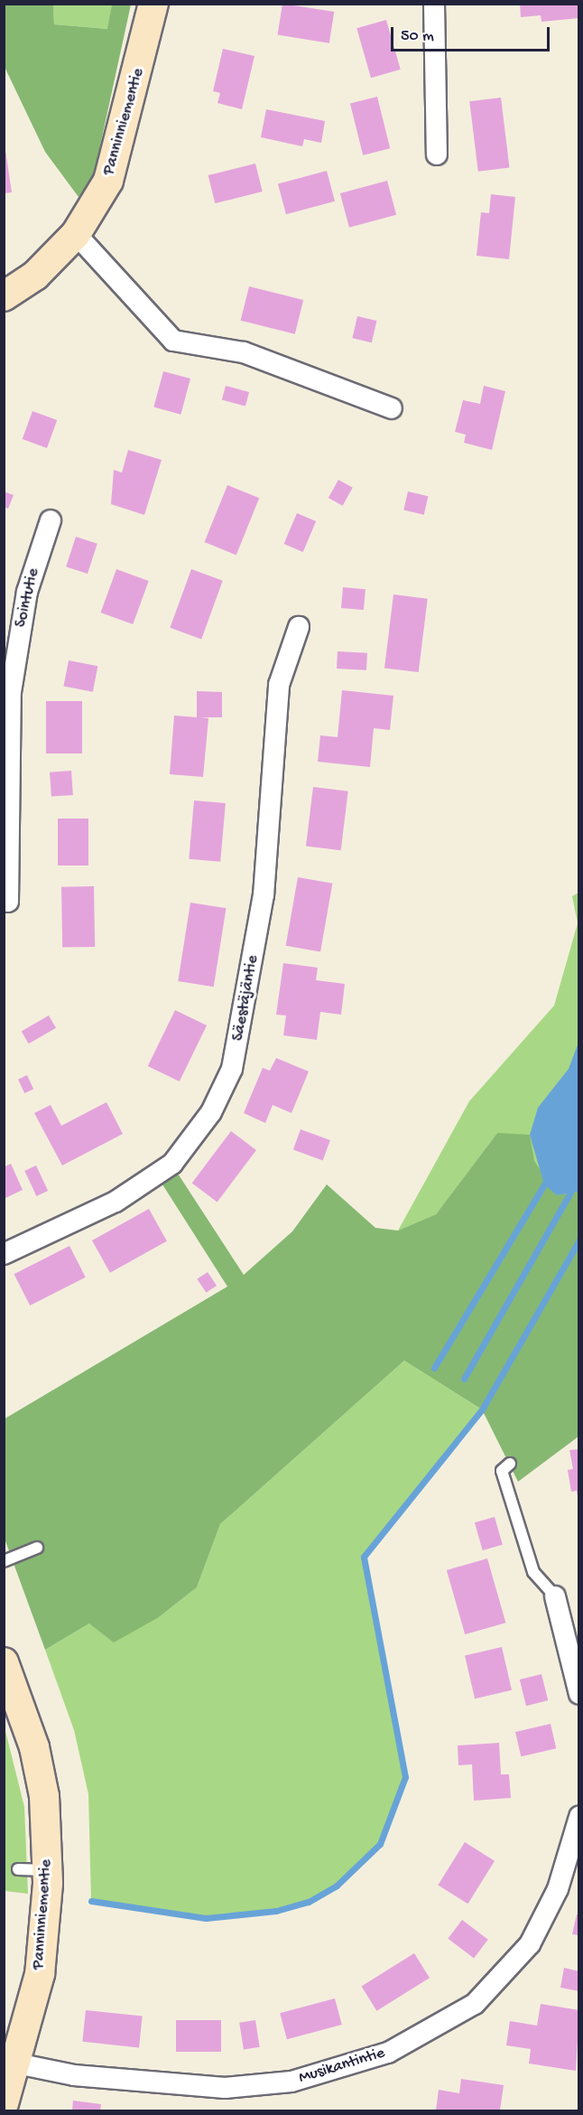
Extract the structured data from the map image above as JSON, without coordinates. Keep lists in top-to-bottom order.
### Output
{
  "streets": {
    "street": [
      "Panninniementie",
      "Sointutie",
      "Säestäjäntie",
      "Musikantintie"
    ]
  },
  "crossings": [
    ["Panninniementie", "Musikantintie"]
  ],
  "scale_bar": "50 m"
}
